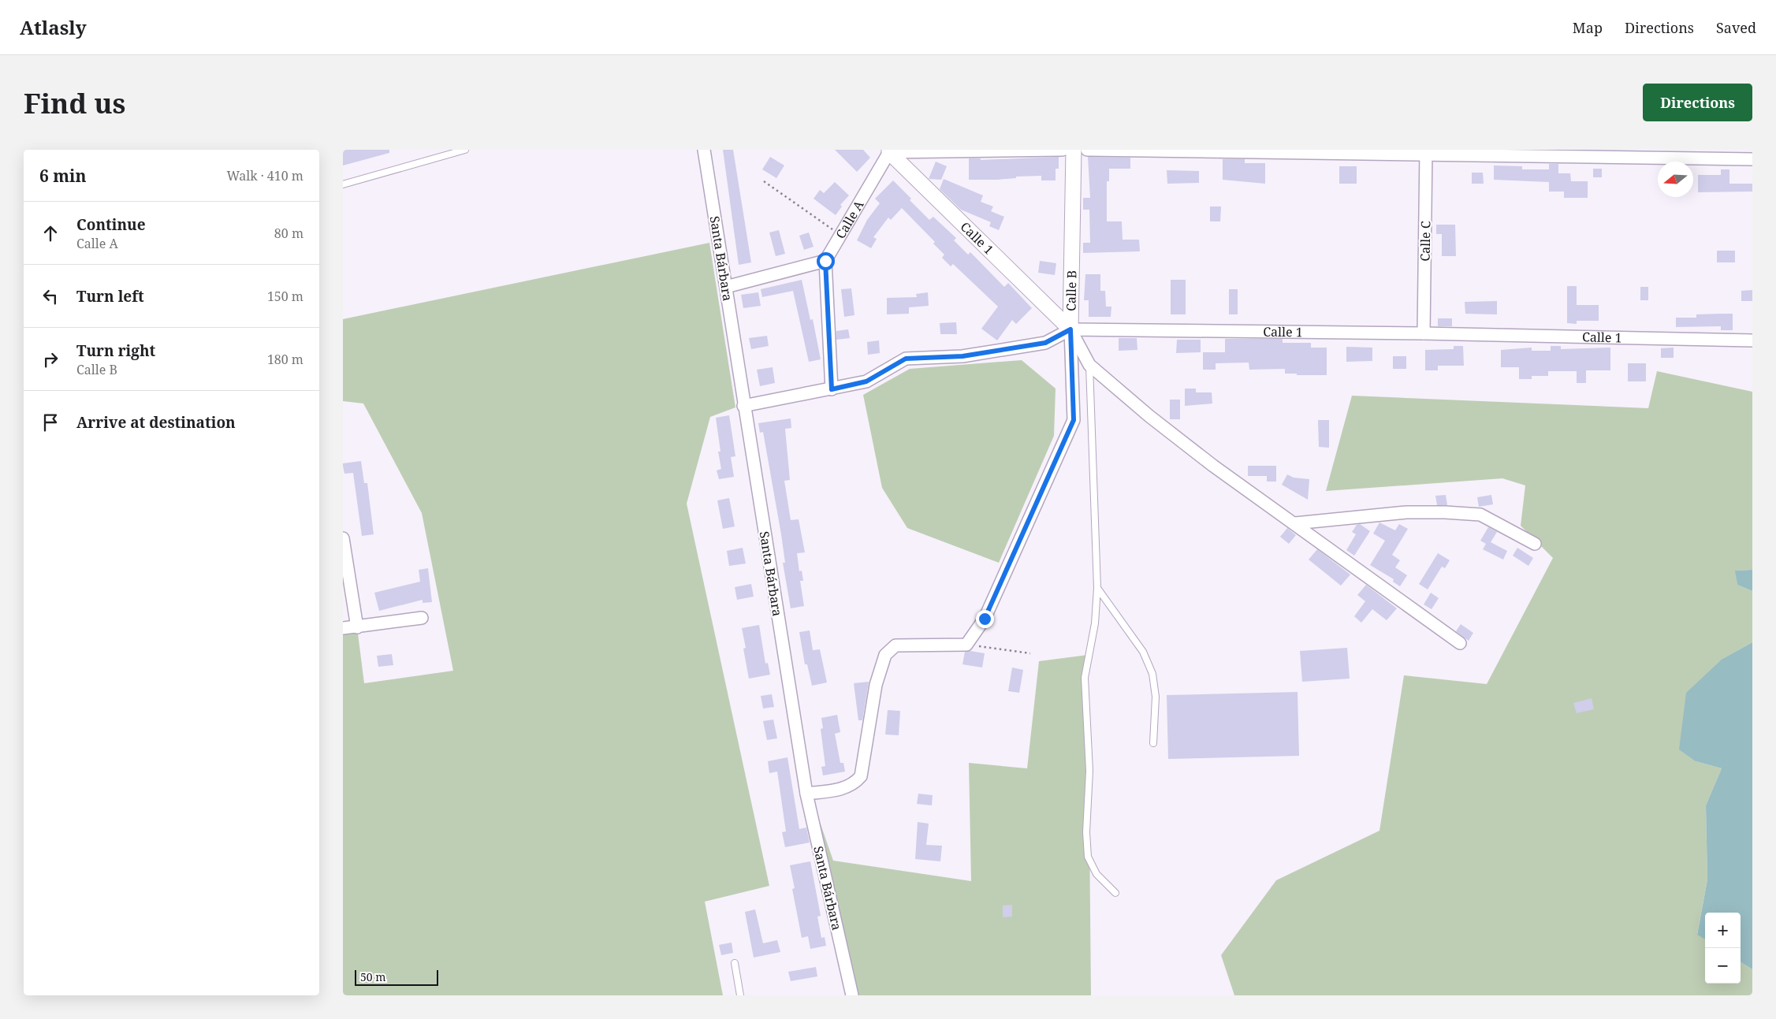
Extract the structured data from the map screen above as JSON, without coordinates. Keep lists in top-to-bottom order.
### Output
{
  "streets": {
    "street": [
      "Calle A",
      "Calle 1",
      "Calle C",
      "Santa Bárbara",
      "Calle B"
    ]
  },
  "crossings": [
    ["Calle A", "Calle 1"],
    ["Calle 1", "Calle C"],
    ["Calle 1", "Calle B"]
  ],
  "scale_bar": "50 m",
  "north": "left",
  "page": {
    "header": "Atlasly",
    "nav": ["Map", "Directions", "Saved"],
    "buttons": "Directions",
    "title": "Find us",
    "heading": ["6 min", "Walk · 410 m"],
    "list": [
      ["Continue", "Calle A", "80 m"],
      ["Turn left", "150 m"],
      ["Turn right", "Calle B", "180 m"],
      "Arrive at destination"
    ],
    "map_buttons": ["+", "−"],
    "scale": "50 m"
  }
}
